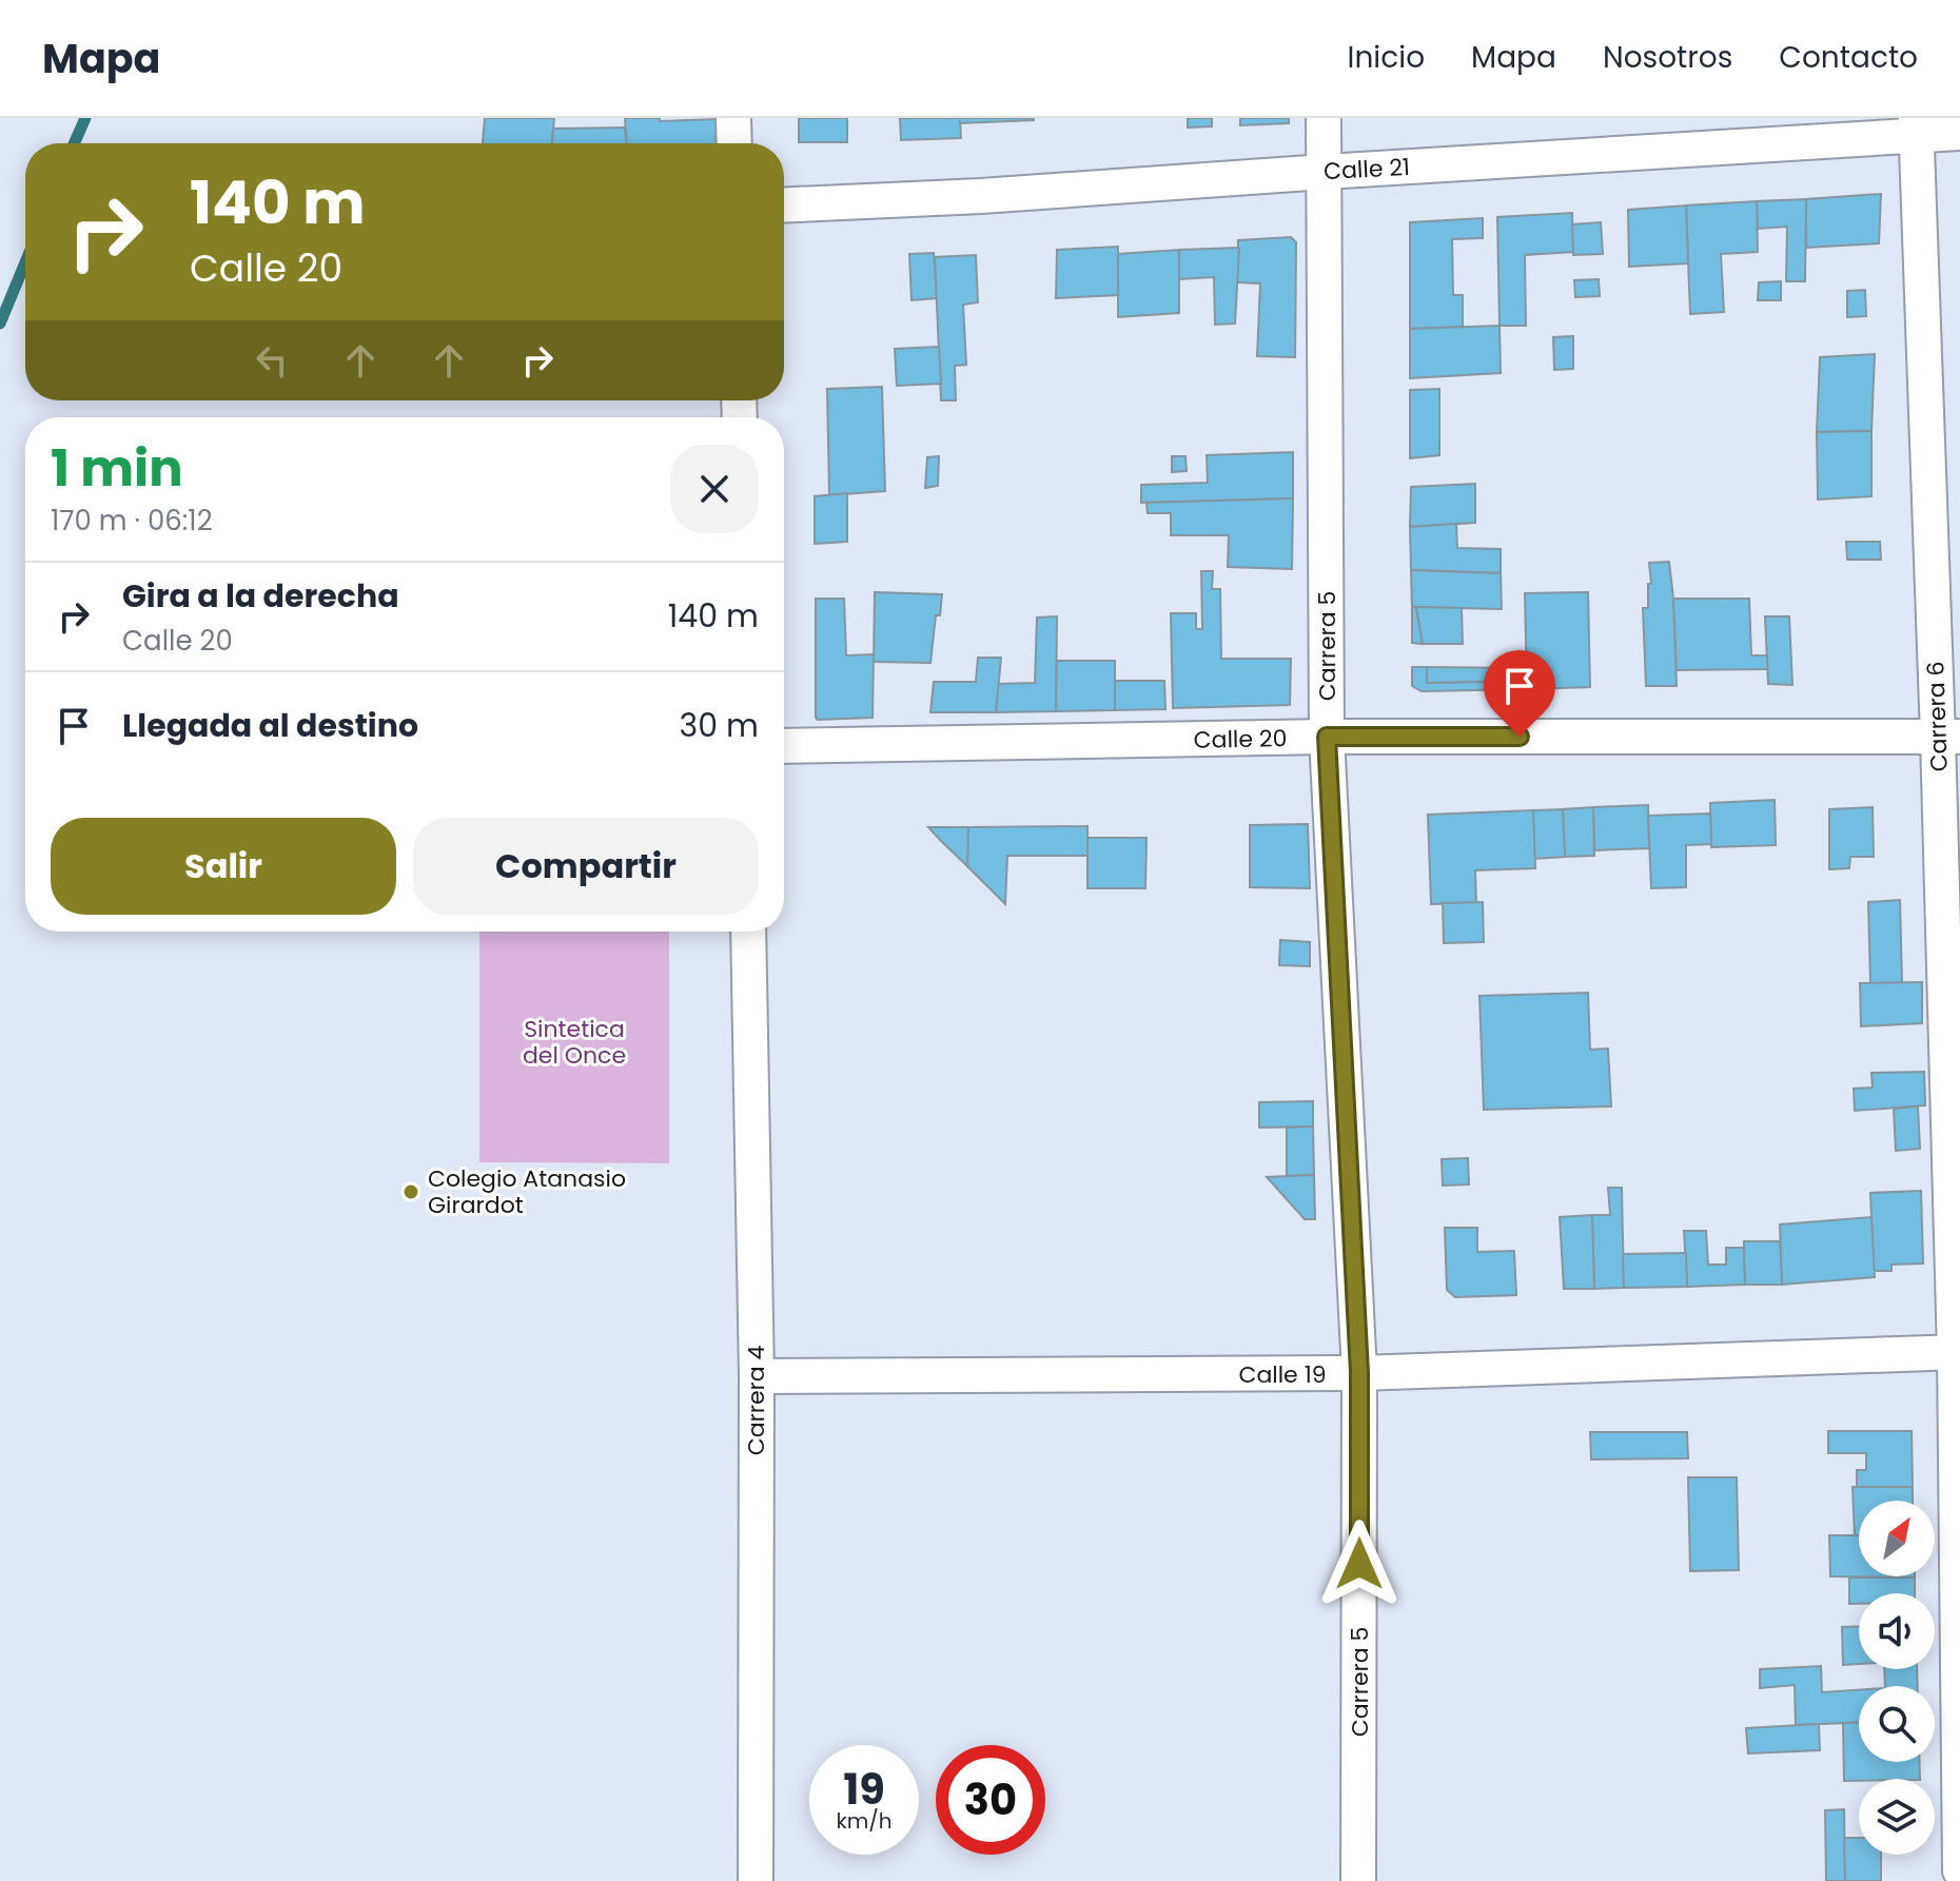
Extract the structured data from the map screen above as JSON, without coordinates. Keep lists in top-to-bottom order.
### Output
{
  "streets": {
    "street": [
      "Calle 21",
      "Carrera 5",
      "Carrera 6",
      "Calle 20",
      "Calle 19",
      "Carrera 4"
    ]
  },
  "crossings": [
    ["Calle 21", "Carrera 5"],
    ["Calle 21", "Carrera 6"],
    ["Carrera 5", "Calle 20"],
    ["Carrera 5", "Calle 19"],
    ["Carrera 6", "Calle 20"],
    ["Carrera 6", "Calle 19"],
    ["Calle 19", "Carrera 4"]
  ],
  "parks": ["Sintetica del Once"],
  "places": ["Colegio Atanasio Girardot"],
  "north": "top right",
  "page": {
    "header": "Mapa",
    "nav": [
      "Inicio",
      "Mapa",
      "Nosotros",
      "Contacto"
    ],
    "turn": ["140 m", "Calle 20"],
    "heading": ["1 min", "170 m · 06:12"],
    "list": [
      {
        "name": "Gira a la derecha",
        "note": "Calle 20",
        "value": "140 m"
      },
      {
        "name": "Llegada al destino",
        "value": "30 m"
      }
    ],
    "buttons": ["Salir", "Compartir"],
    "speed": "19 km/h",
    "limit": "30"
  }
}
